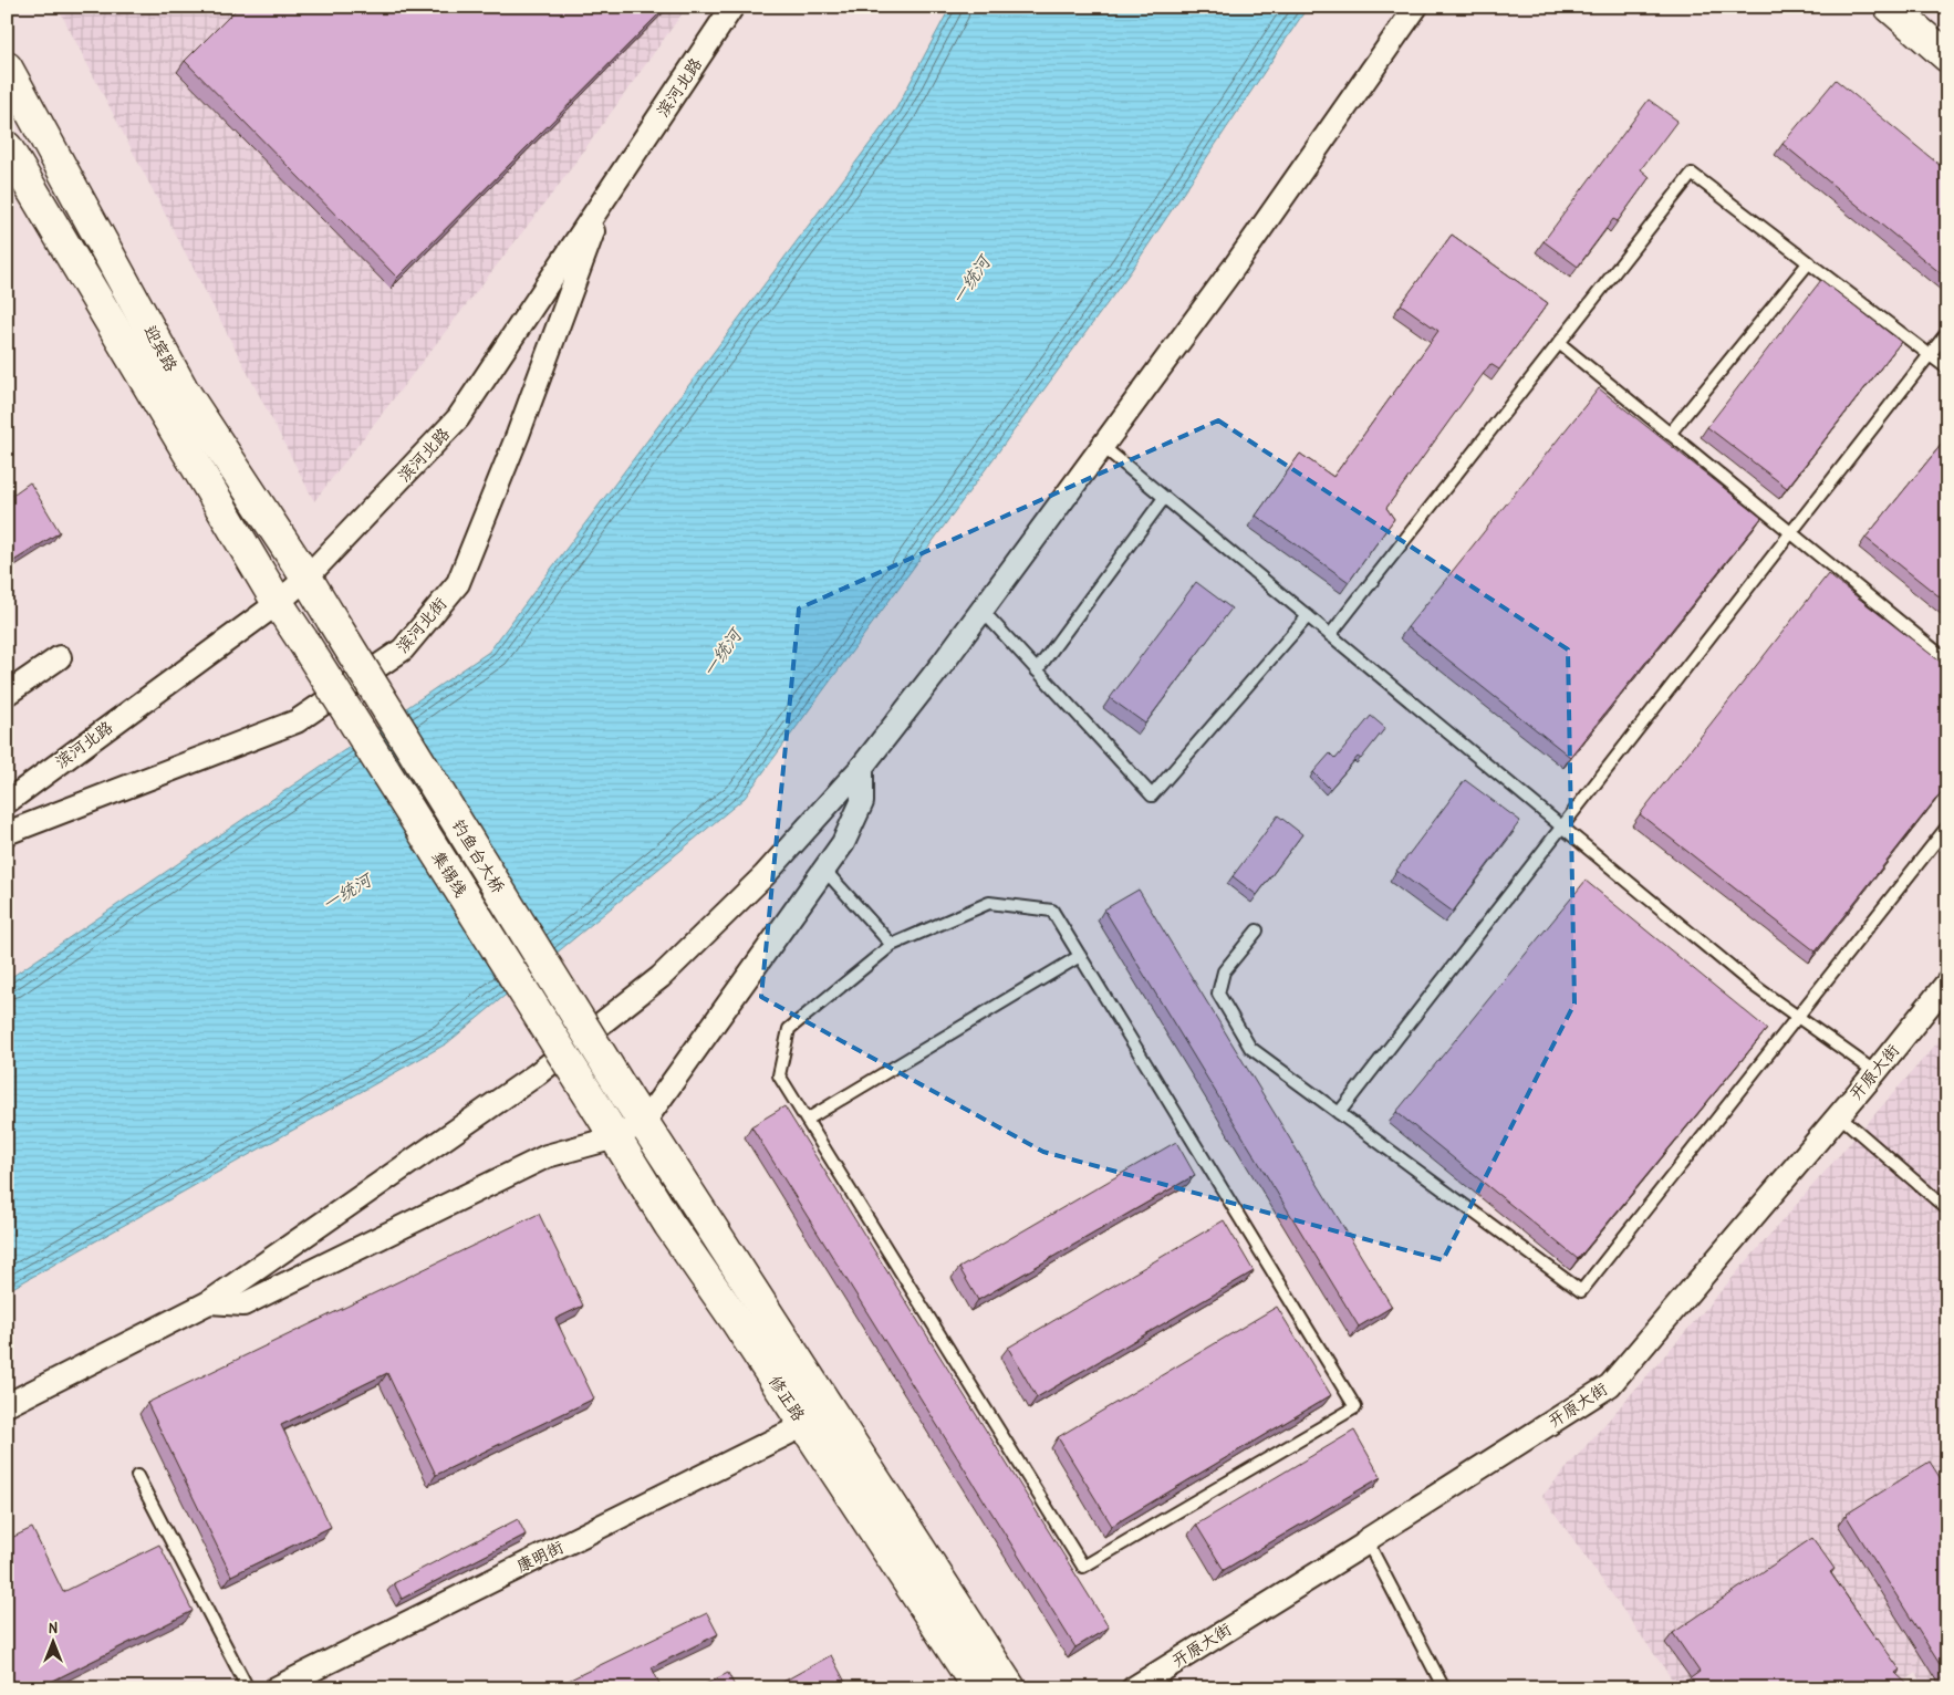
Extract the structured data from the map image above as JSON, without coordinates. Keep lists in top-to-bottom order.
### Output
{
  "streets": {
    "main road": [
      "迎宾路",
      "钓鱼台大桥",
      "集锡线",
      "修正路"
    ],
    "street": [
      "滨河北路",
      "滨河北街",
      "开原大街",
      "康明街"
    ]
  },
  "crossings": [
    ["滨河北路", "迎宾路"],
    ["滨河北路", "滨河北街"],
    ["迎宾路", "钓鱼台大桥"],
    ["迎宾路", "集锡线"],
    ["钓鱼台大桥", "修正路"],
    ["集锡线", "修正路"],
    ["修正路", "康明街"]
  ],
  "water": ["一统河"],
  "north": "top"
}
